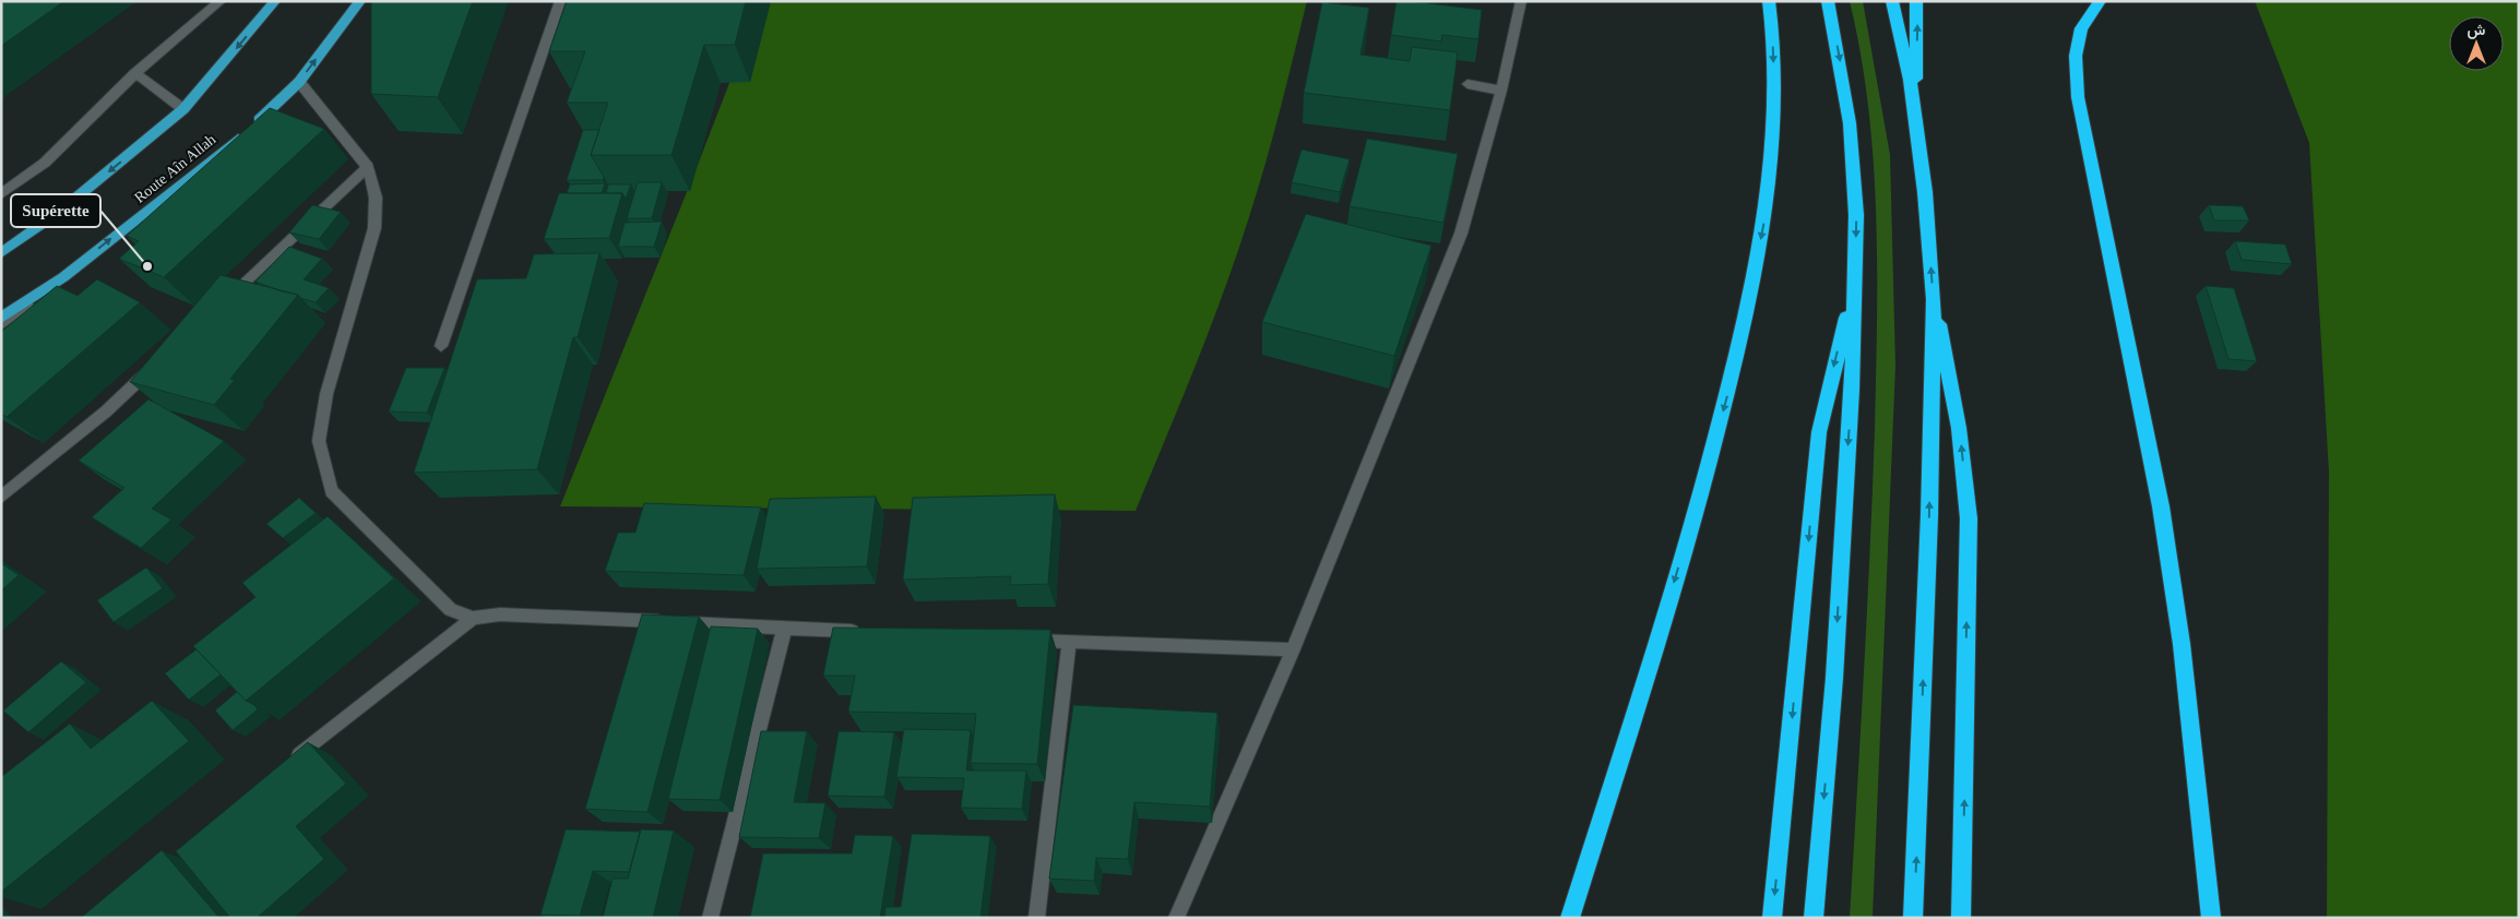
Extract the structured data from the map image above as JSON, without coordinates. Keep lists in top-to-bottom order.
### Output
{
  "streets": {
    "main road": ["Route Aîn Allah"]
  },
  "places": ["Supérette"],
  "north": "top"
}
